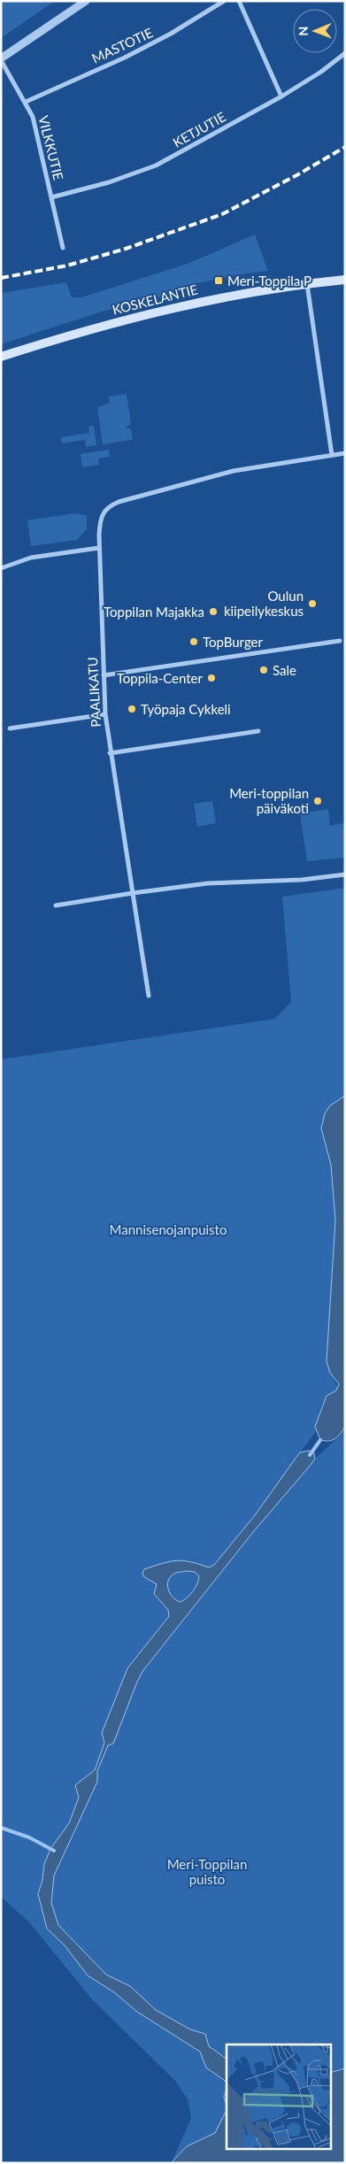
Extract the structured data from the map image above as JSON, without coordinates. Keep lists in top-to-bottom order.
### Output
{
  "streets": {
    "main road": ["KOSKELANTIE"],
    "street": [
      "MASTOTIE",
      "KETJUTIE",
      "VILKKUTIE",
      "PAALIKATU"
    ]
  },
  "crossings": [
    ["MASTOTIE", "VILKKUTIE"],
    ["KETJUTIE", "VILKKUTIE"]
  ],
  "parks": ["Mannisenojanpuisto", "Meri-Toppilan puisto"],
  "places": {
    "transit": ["Meri-Toppila P"],
    "other": [
      "Oulun kiipeilykeskus",
      "Toppilan Majakka",
      "TopBurger",
      "Sale",
      "Toppila-Center",
      "Työpaja Cykkeli",
      "Meri-toppilan päiväkoti"
    ]
  },
  "north": "left"
}
